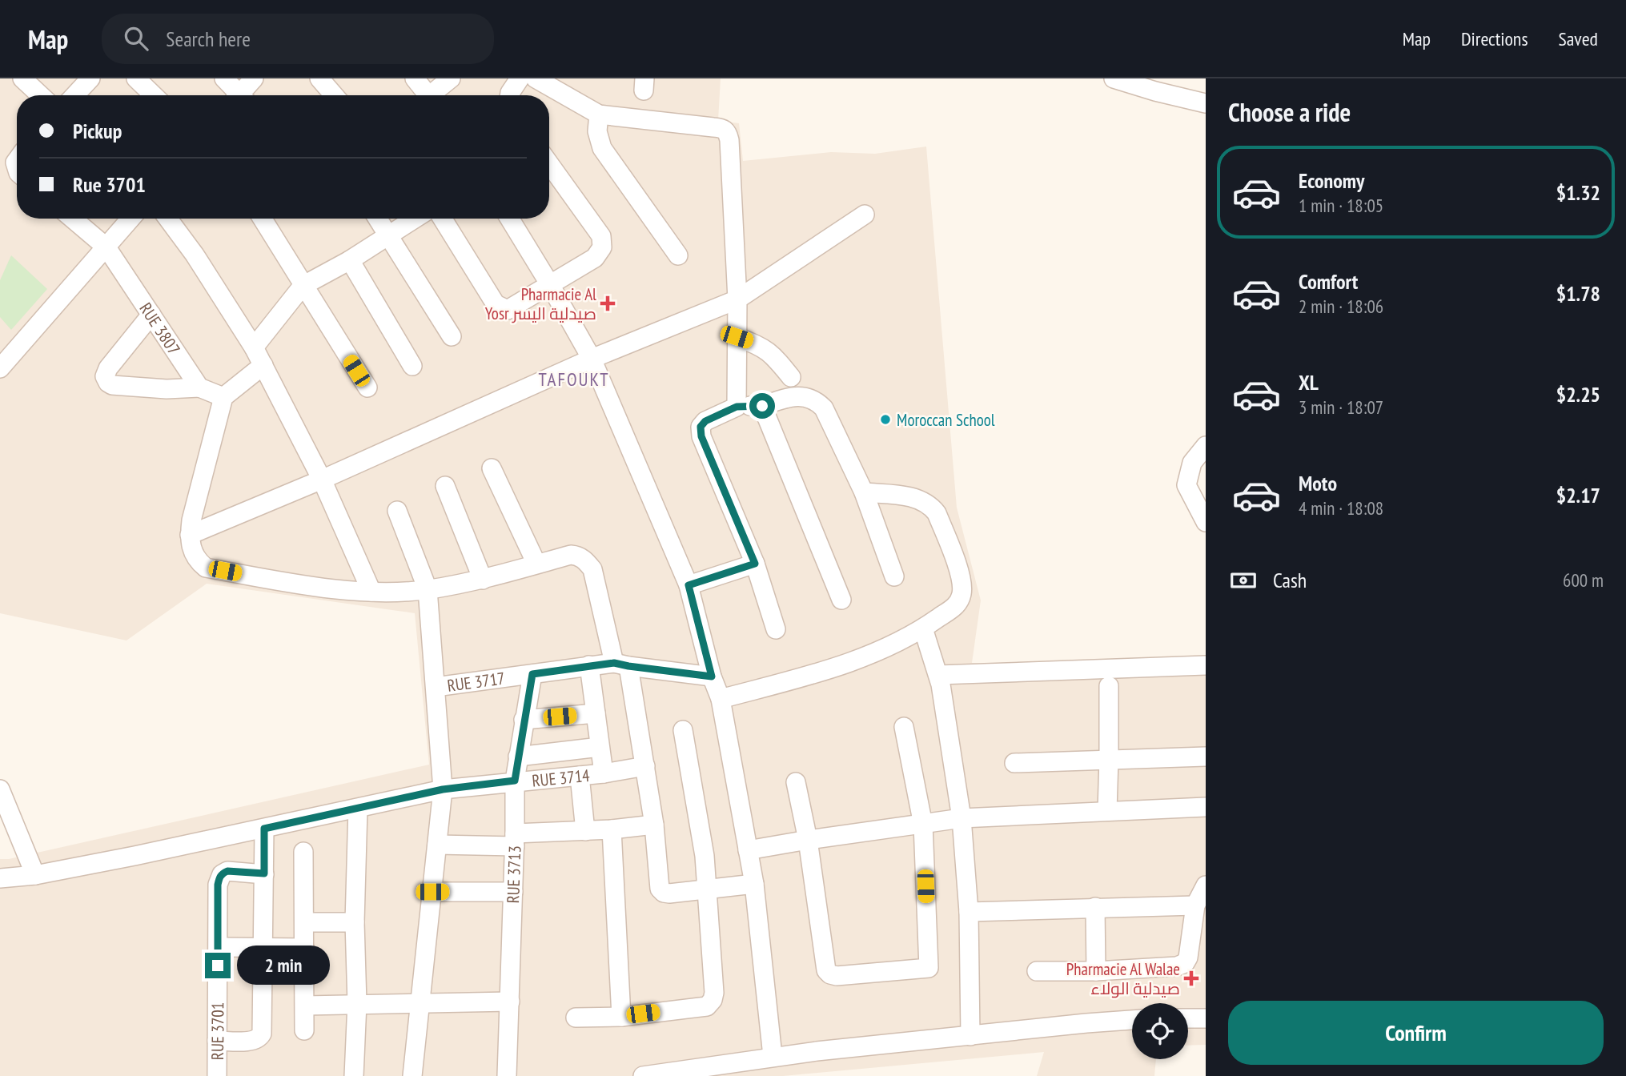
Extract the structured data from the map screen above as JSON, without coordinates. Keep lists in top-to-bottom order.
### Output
{
  "streets": {
    "street": [
      "RUE 3807",
      "RUE 3717",
      "RUE 3714",
      "RUE 3713",
      "RUE 3701"
    ]
  },
  "crossings": [
    ["RUE 3717", "RUE 3713"],
    ["RUE 3714", "RUE 3713"]
  ],
  "districts": ["TAFOUKT"],
  "places": {
    "health": ["Pharmacie Al Yosr صيدلية اليسر", "Pharmacie Al Walae صيدلية الولاء"],
    "other": ["Moroccan School"]
  },
  "page": {
    "header": "Map",
    "search": "Search here",
    "nav": ["Map", "Directions", "Saved"],
    "heading": "Choose a ride",
    "banner": ["Pickup", "Rue 3701"],
    "list": [
      {
        "name": "Economy",
        "note": "1 min · 18:05",
        "value": "$1.32"
      },
      {
        "name": "Comfort",
        "note": "2 min · 18:06",
        "value": "$1.78"
      },
      {
        "name": "XL",
        "note": "3 min · 18:07",
        "value": "$2.25"
      },
      {
        "name": "Moto",
        "note": "4 min · 18:08",
        "value": "$2.17"
      }
    ],
    "pay": ["Cash", "600 m"],
    "bubble": "2 min",
    "buttons": "Confirm"
  }
}
